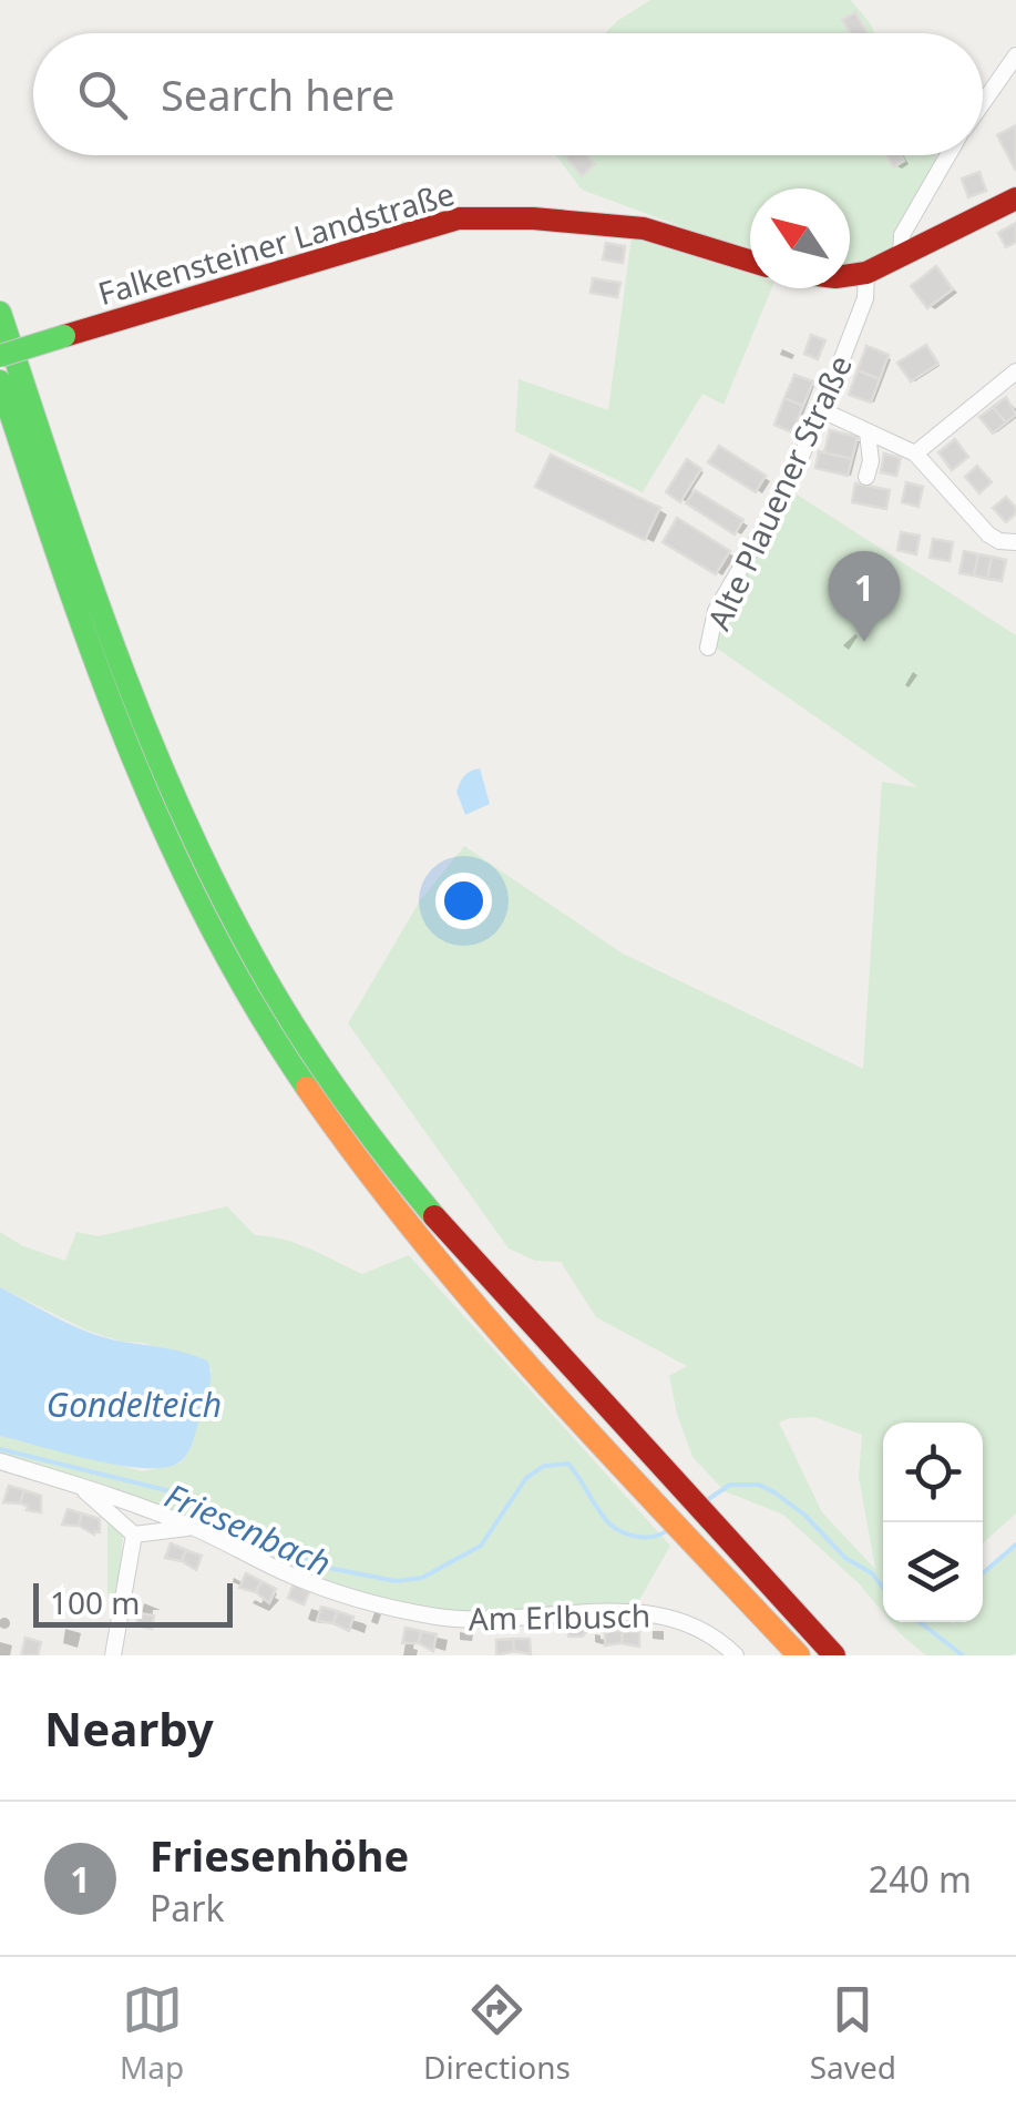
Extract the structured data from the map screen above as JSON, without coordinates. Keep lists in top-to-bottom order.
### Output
{
  "streets": {
    "main road": ["Falkensteiner Landstraße"],
    "street": ["Alte Plauener Straße", "Am Erlbusch"]
  },
  "water": ["Gondelteich", "Friesenbach"],
  "scale_bar": "100 m",
  "north": "top left",
  "page": {
    "search": "Search here",
    "pins": "1",
    "scale": "100 m",
    "heading": "Nearby",
    "list": [
      {
        "mark": "1",
        "name": "Friesenhöhe",
        "note": "Park",
        "value": "240 m"
      }
    ],
    "nav": ["Map", "Directions", "Saved"]
  }
}
